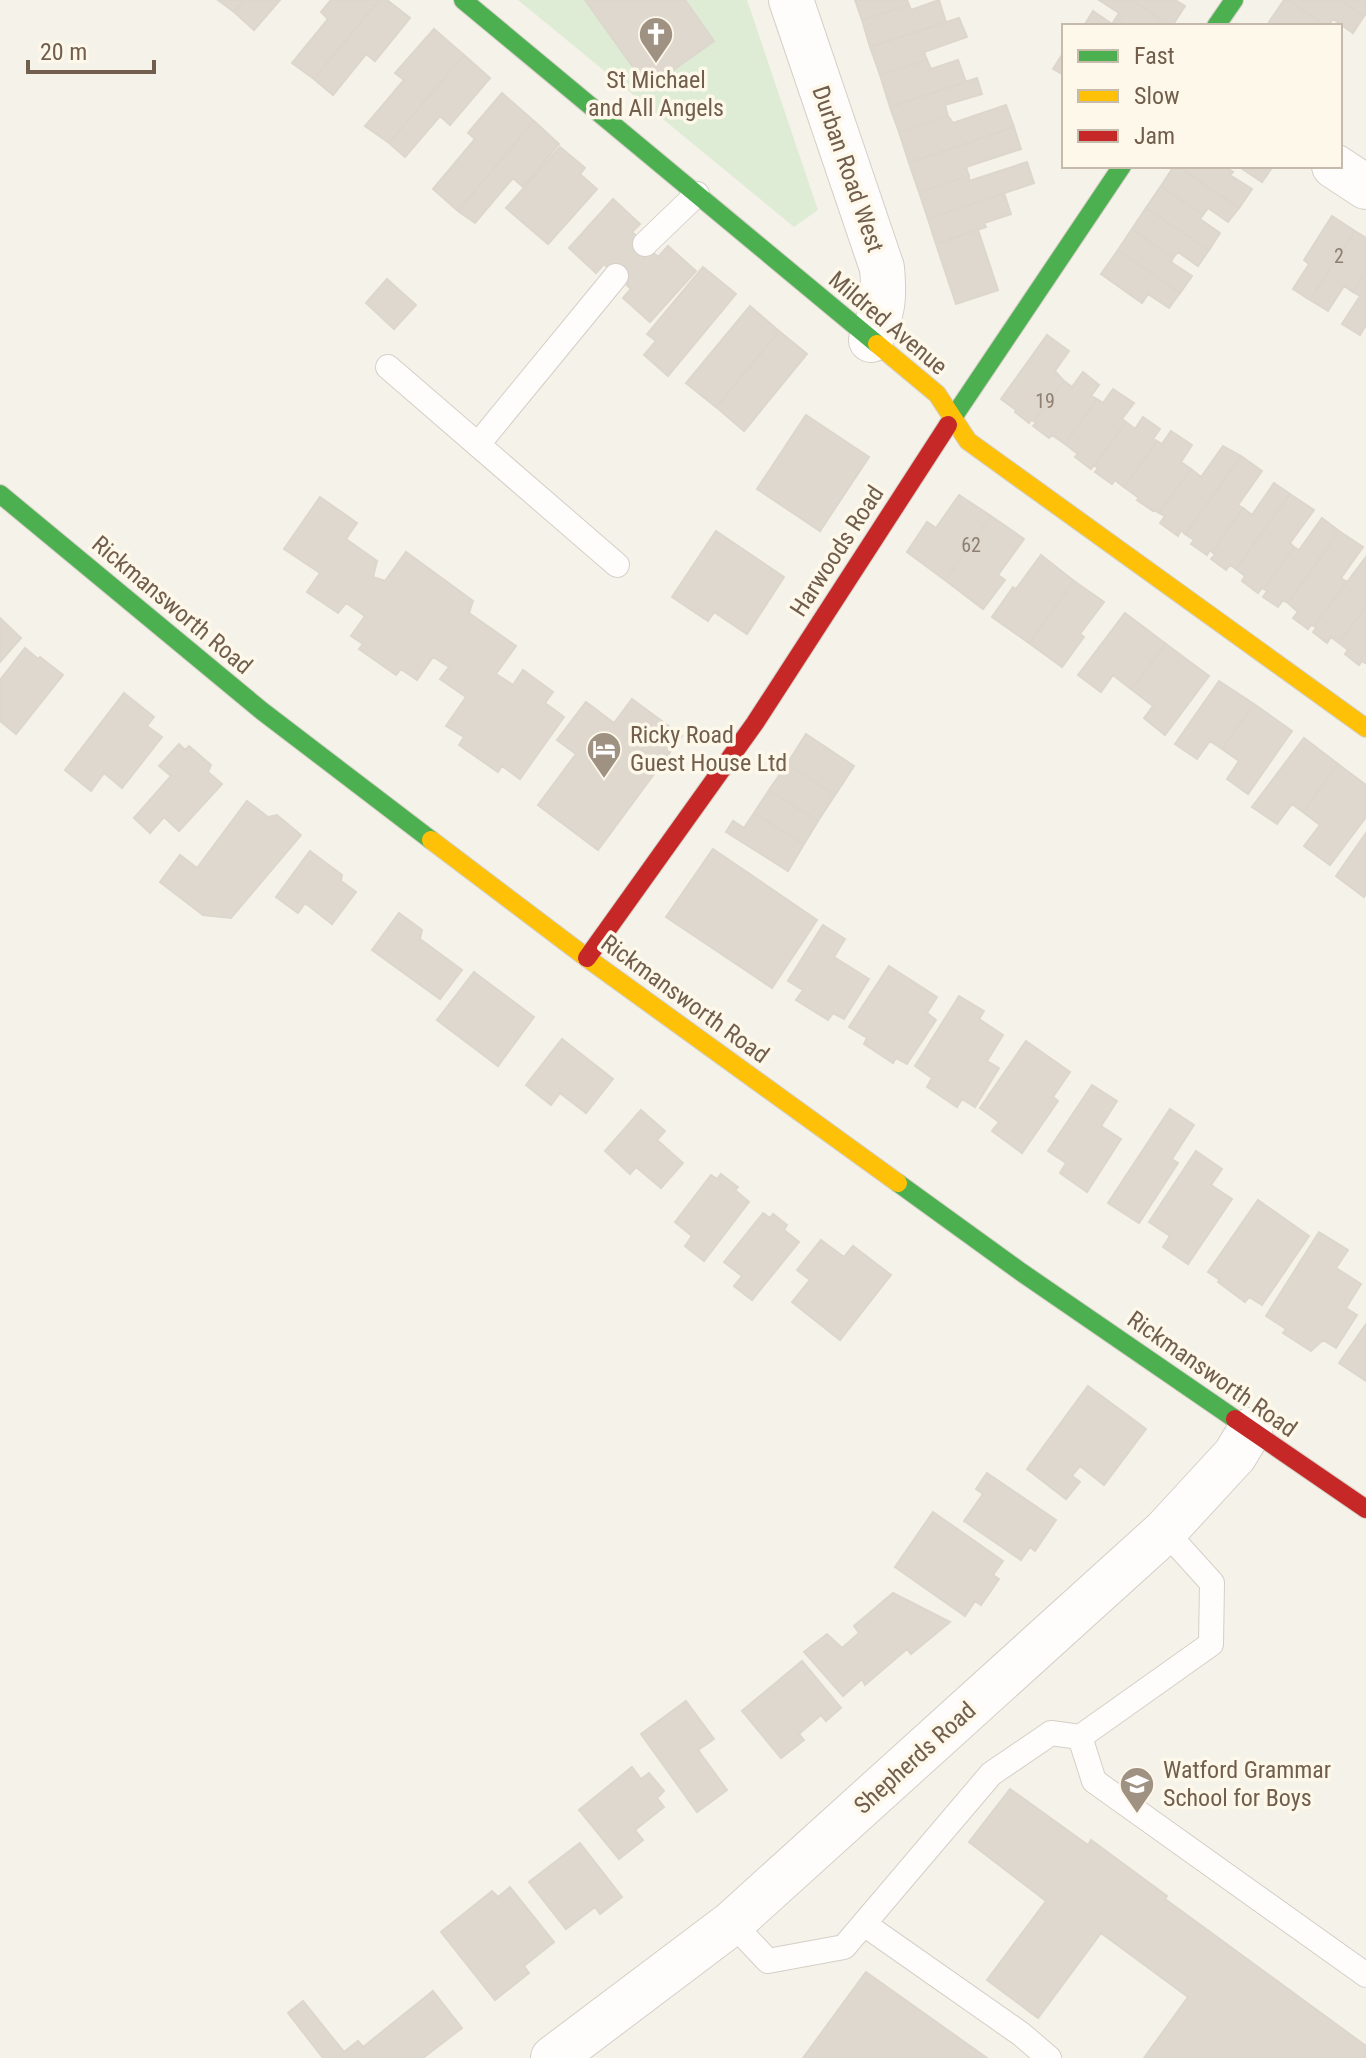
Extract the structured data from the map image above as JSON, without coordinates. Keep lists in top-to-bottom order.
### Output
{
  "streets": {
    "street": [
      "Durban Road West",
      "Mildred Avenue",
      "Harwoods Road",
      "Rickmansworth Road",
      "Shepherds Road"
    ]
  },
  "crossings": [
    ["Durban Road West", "Mildred Avenue"],
    ["Mildred Avenue", "Harwoods Road"],
    ["Harwoods Road", "Rickmansworth Road"],
    ["Rickmansworth Road", "Shepherds Road"]
  ],
  "places": {
    "church": ["St Michael and All Angels"],
    "hotel": ["Ricky Road Guest House Ltd"],
    "school or university": ["Watford Grammar School for Boys"]
  },
  "house_numbers": ["2", "19", "62"],
  "legend": ["Fast", "Slow", "Jam"],
  "scale_bar": "20 m"
}
